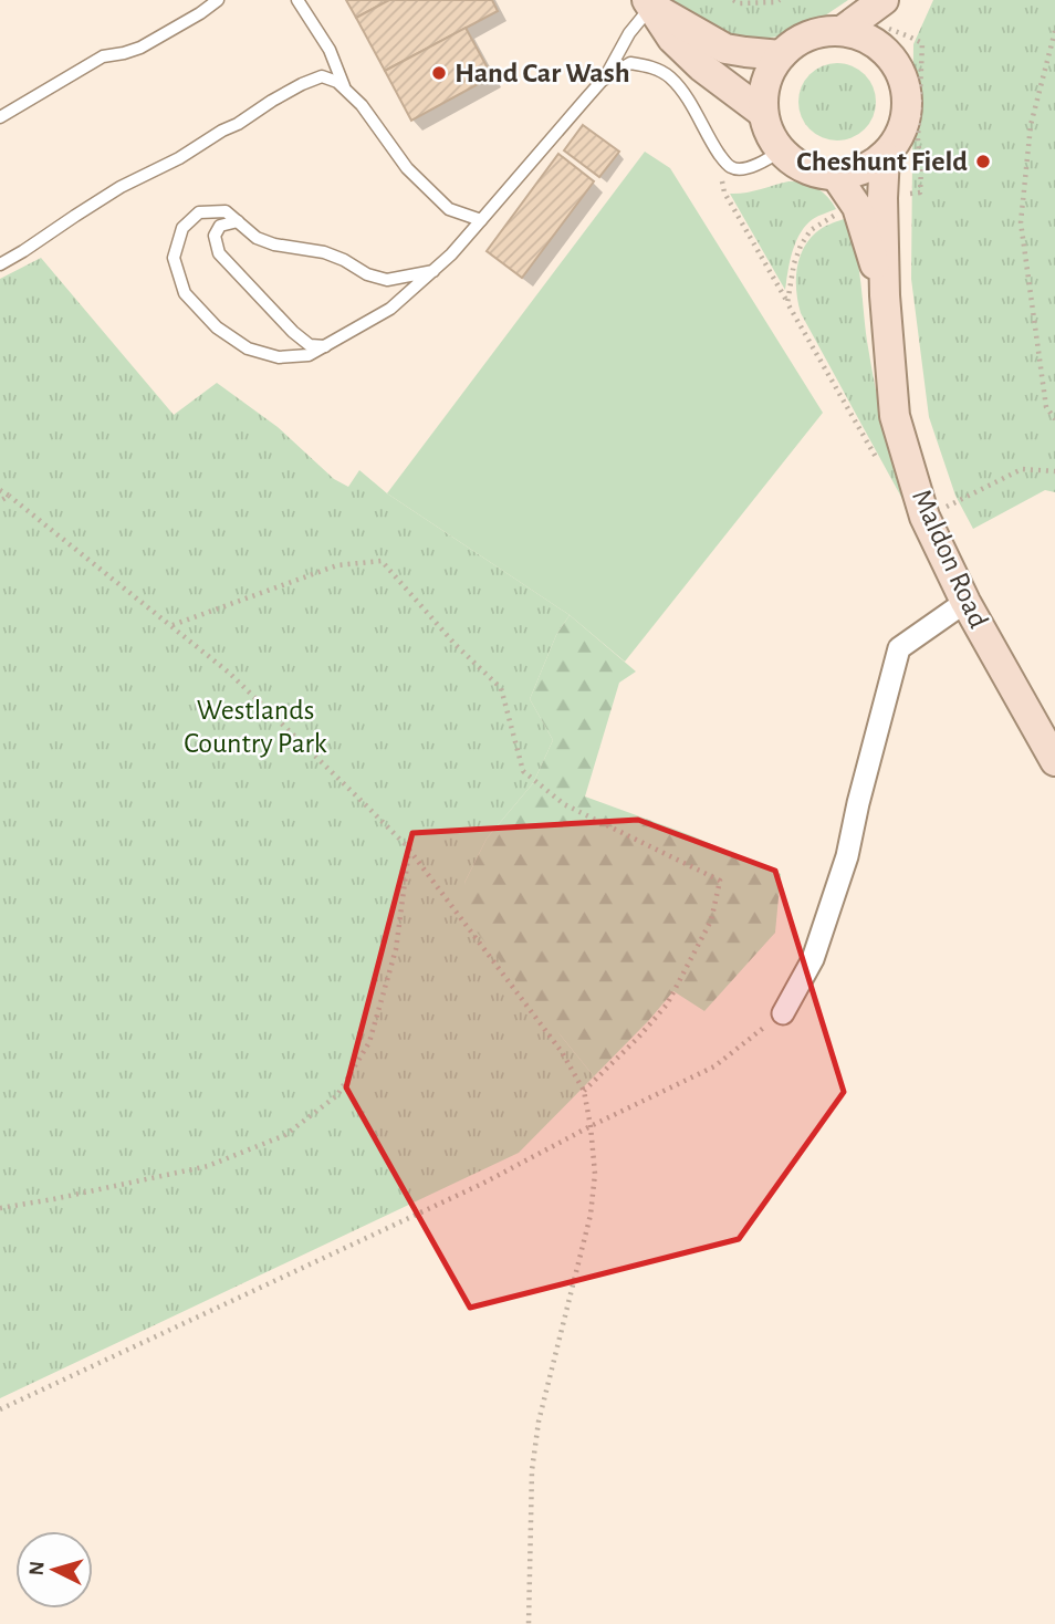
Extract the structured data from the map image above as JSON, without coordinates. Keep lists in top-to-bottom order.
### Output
{
  "streets": {
    "main road": ["Maldon Road"]
  },
  "parks": ["Westlands Country Park"],
  "places": ["Hand Car Wash", "Cheshunt Field"],
  "north": "left"
}
